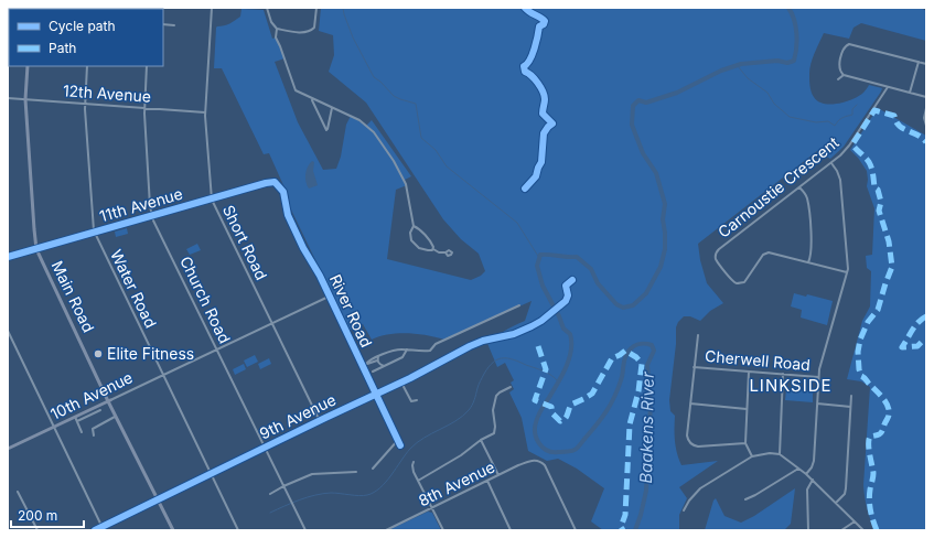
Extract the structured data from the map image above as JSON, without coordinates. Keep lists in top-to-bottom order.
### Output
{
  "streets": {
    "main road": ["Main Road", "10th Avenue"],
    "street": [
      "12th Avenue",
      "Carnoustie Crescent",
      "11th Avenue",
      "Short Road",
      "Water Road",
      "Church Road",
      "River Road",
      "Cherwell Road",
      "9th Avenue",
      "8th Avenue"
    ]
  },
  "crossings": [
    ["12th Avenue", "Short Road"],
    ["12th Avenue", "Water Road"],
    ["12th Avenue", "Main Road"],
    ["12th Avenue", "Church Road"],
    ["11th Avenue", "Short Road"],
    ["11th Avenue", "Water Road"],
    ["11th Avenue", "Main Road"],
    ["11th Avenue", "Church Road"],
    ["11th Avenue", "River Road"],
    ["Short Road", "10th Avenue"],
    ["Short Road", "9th Avenue"],
    ["Water Road", "10th Avenue"],
    ["Water Road", "9th Avenue"],
    ["Main Road", "10th Avenue"],
    ["Main Road", "9th Avenue"],
    ["Church Road", "10th Avenue"],
    ["Church Road", "9th Avenue"],
    ["River Road", "10th Avenue"],
    ["River Road", "9th Avenue"]
  ],
  "districts": ["LINKSIDE"],
  "water": ["Baakens River"],
  "places": ["Elite Fitness"],
  "legend": ["Cycle path", "Path"],
  "scale_bar": "200 m"
}
